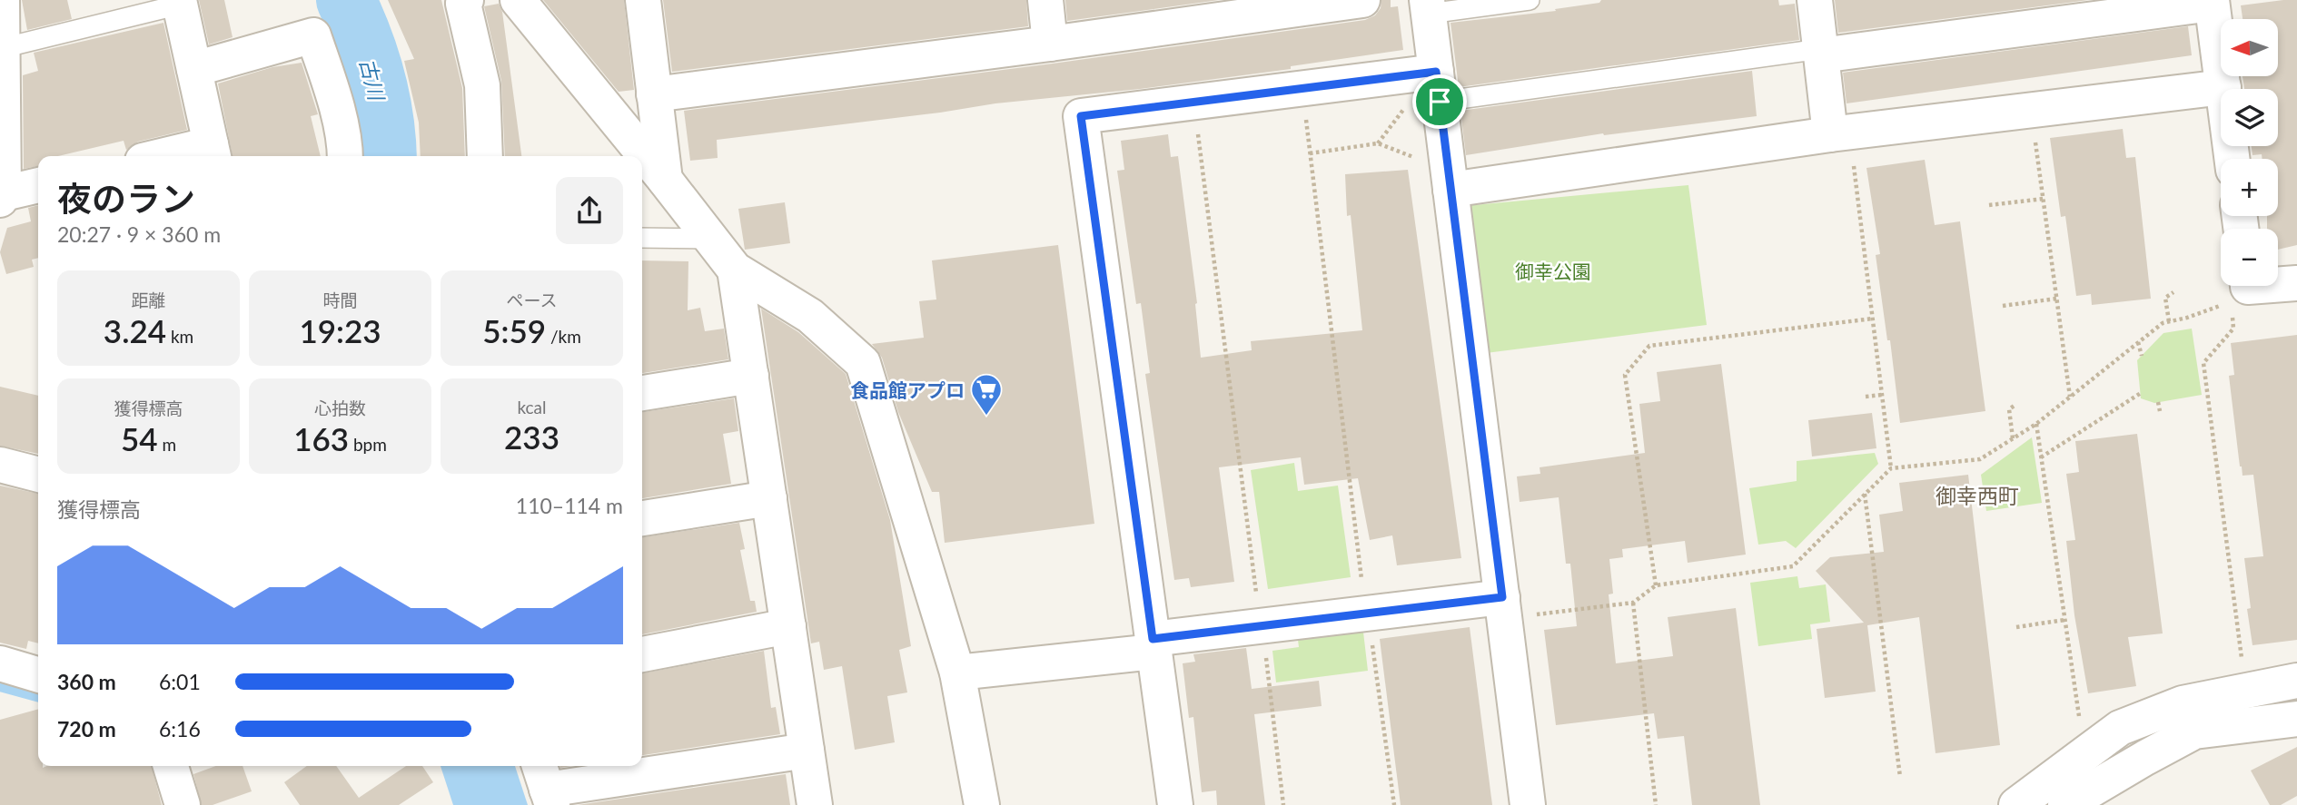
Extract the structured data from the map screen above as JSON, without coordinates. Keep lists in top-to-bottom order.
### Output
{
  "districts": ["御幸西町"],
  "water": ["古川"],
  "parks": ["御幸公園"],
  "places": {
    "supermarket": ["食品館アプロ"]
  },
  "north": "left",
  "page": {
    "map_buttons": ["+", "−"],
    "heading": ["夜のラン", "20:27 · 9 × 360 m"],
    "stats": [
      ["距離", "3.24 km"],
      ["時間", "19:23"],
      ["ペース", "5:59 /km"],
      ["獲得標高", "54 m"],
      ["心拍数", "163 bpm"],
      ["kcal", "233"]
    ],
    "chart": ["獲得標高", "110–114 m"],
    "list": [
      {
        "name": "360 m",
        "note": "6:01"
      },
      {
        "name": "720 m",
        "note": "6:16"
      }
    ]
  }
}
